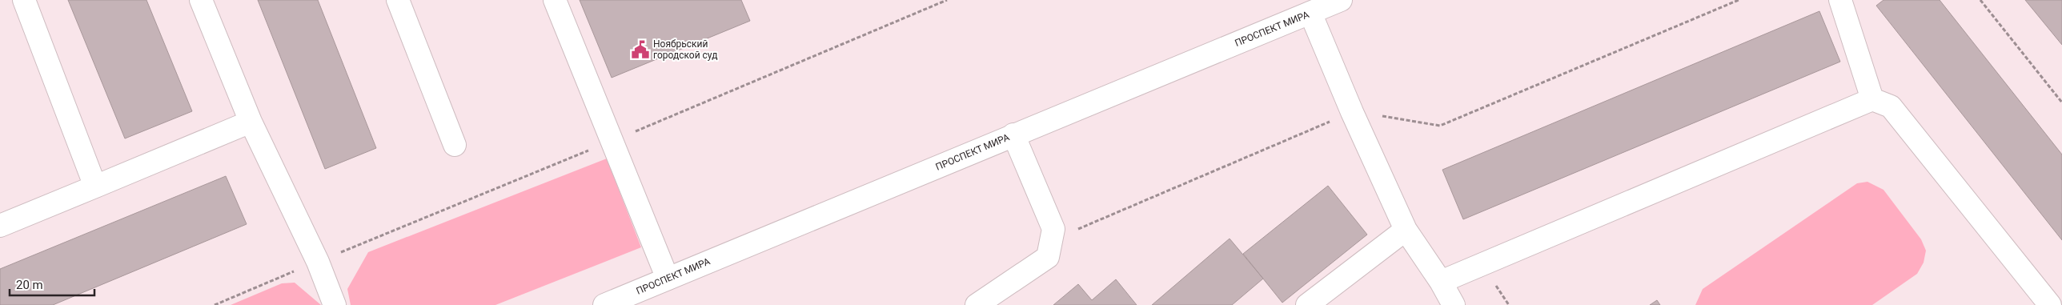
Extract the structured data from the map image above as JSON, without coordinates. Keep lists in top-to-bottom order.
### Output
{
  "streets": {
    "main road": ["ПРОСПЕКТ МИРА"]
  },
  "places": {
    "public building": ["Ноябрьский городской суд"]
  },
  "scale_bar": "20 m"
}
